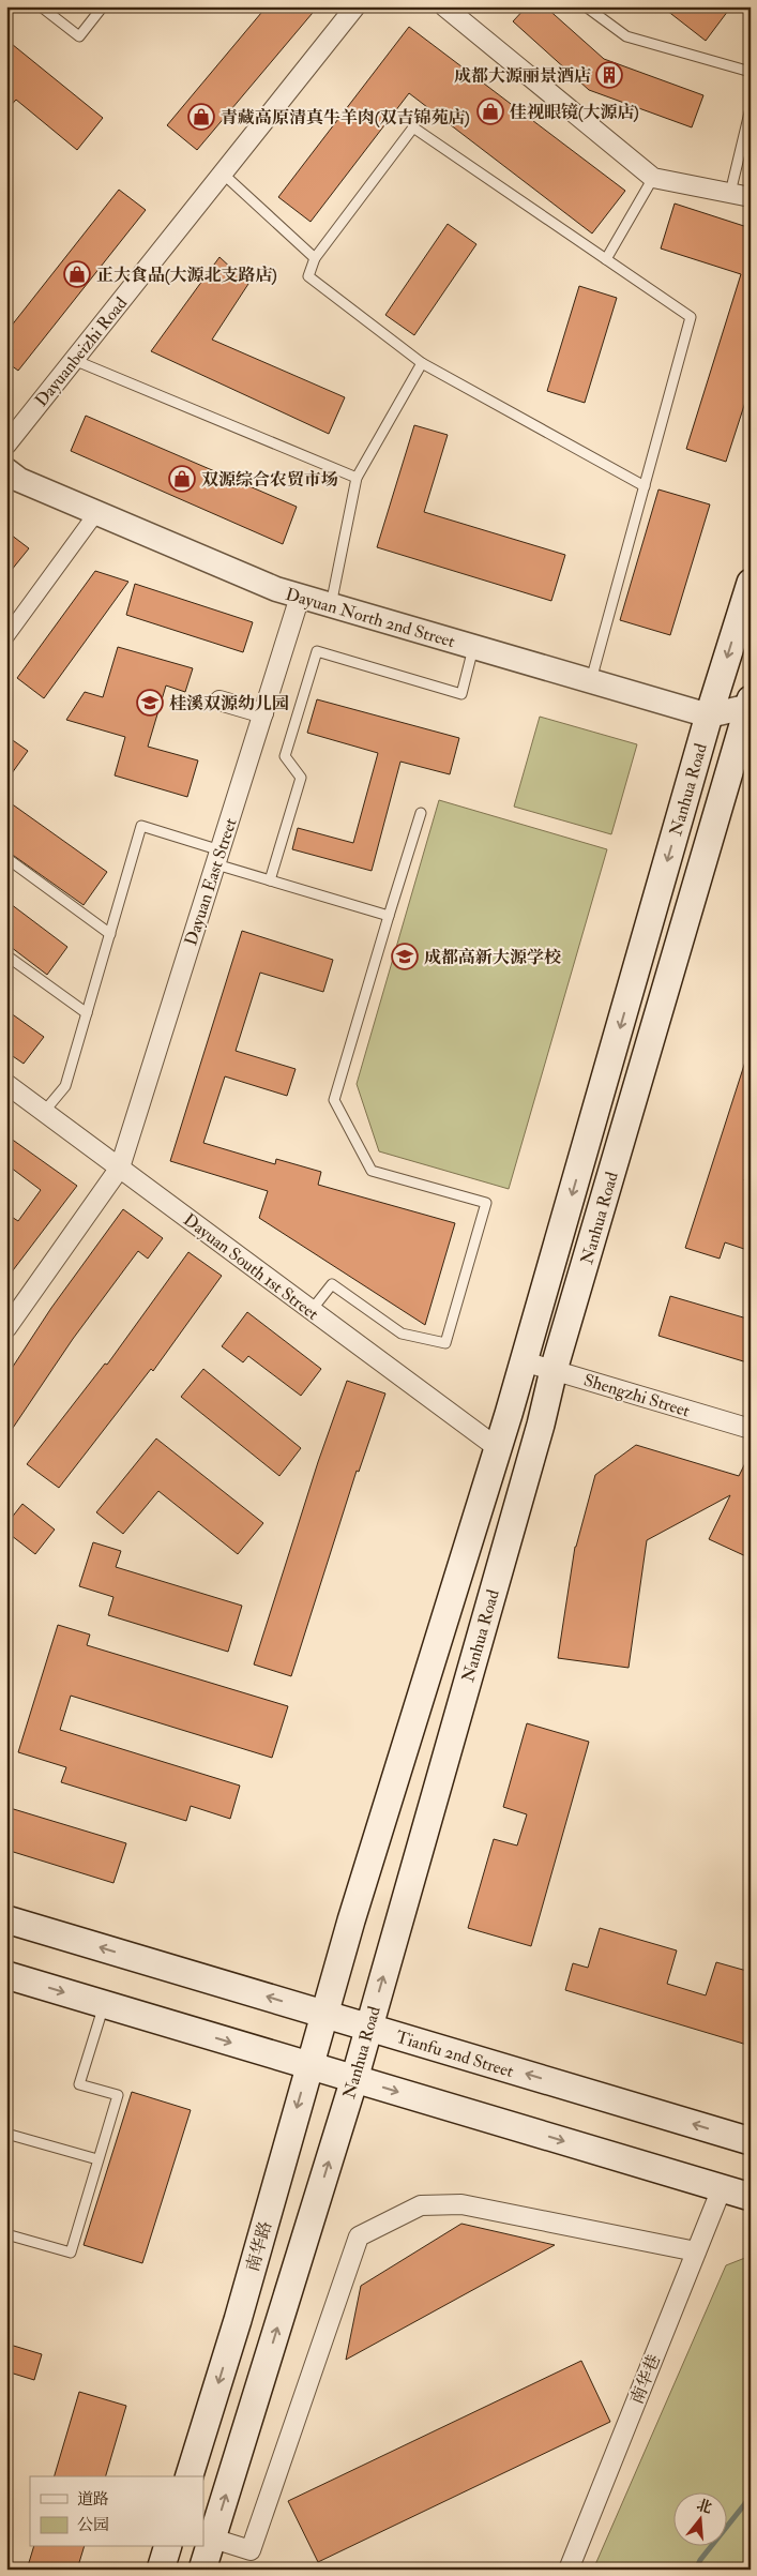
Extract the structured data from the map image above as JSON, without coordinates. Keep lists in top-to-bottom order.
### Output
{
  "streets": {
    "main road": ["Nanhua Road", "Tianfu 2nd Street", "南华路"],
    "street": [
      "Dayuanbeizhi Road",
      "Dayuan North 2nd Street",
      "Dayuan East Street",
      "Dayuan South 1st Street",
      "Shengzhi Street",
      "南华巷"
    ]
  },
  "crossings": [
    ["Dayuan North 2nd Street", "Nanhua Road"],
    ["Dayuan North 2nd Street", "Dayuan East Street"],
    ["Nanhua Road", "Dayuan South 1st Street"],
    ["Nanhua Road", "Shengzhi Street"],
    ["Nanhua Road", "Tianfu 2nd Street"],
    ["Nanhua Road", "南华路"],
    ["Dayuan East Street", "Dayuan South 1st Street"],
    ["Tianfu 2nd Street", "南华路"]
  ],
  "one_way": ["南华路"],
  "places": {
    "building": ["成都大源丽景酒店"],
    "shop": [
      "佳视眼镜(大源店)",
      "青藏高原清真牛羊肉(双吉锦苑店)",
      "正大食品(大源北支路店)",
      "双源综合农贸市场"
    ],
    "school or university": ["桂溪双源幼儿园", "成都高新大源学校"]
  },
  "legend": ["道路", "公园"],
  "north": "top"
}
